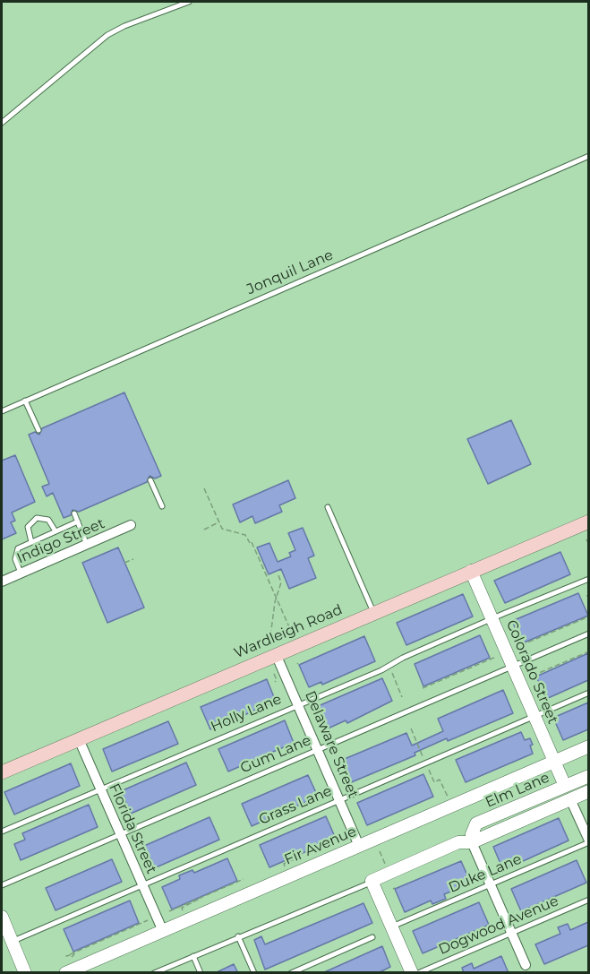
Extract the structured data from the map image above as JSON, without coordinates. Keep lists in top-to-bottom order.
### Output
{
  "streets": {
    "main road": ["Wardleigh Road"],
    "street": [
      "Indigo Street",
      "Colorado Street",
      "Delaware Street",
      "Elm Lane",
      "Florida Street",
      "Fir Avenue"
    ],
    "lane": [
      "Jonquil Lane",
      "Holly Lane",
      "Gum Lane",
      "Grass Lane",
      "Duke Lane",
      "Dogwood Avenue"
    ]
  },
  "crossings": [
    ["Wardleigh Road", "Colorado Street"],
    ["Wardleigh Road", "Delaware Street"],
    ["Wardleigh Road", "Florida Street"],
    ["Colorado Street", "Holly Lane"],
    ["Colorado Street", "Gum Lane"],
    ["Colorado Street", "Elm Lane"],
    ["Colorado Street", "Grass Lane"],
    ["Colorado Street", "Fir Avenue"],
    ["Holly Lane", "Delaware Street"],
    ["Holly Lane", "Florida Street"],
    ["Delaware Street", "Gum Lane"],
    ["Delaware Street", "Grass Lane"],
    ["Delaware Street", "Fir Avenue"],
    ["Gum Lane", "Florida Street"],
    ["Grass Lane", "Florida Street"],
    ["Florida Street", "Fir Avenue"]
  ]
}
